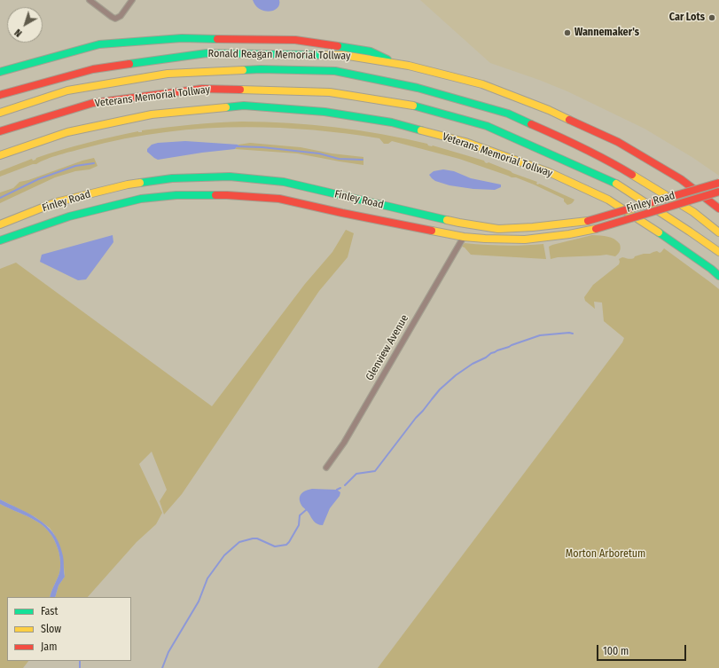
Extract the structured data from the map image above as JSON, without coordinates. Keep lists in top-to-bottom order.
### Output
{
  "streets": {
    "main road": ["Ronald Reagan Memorial Tollway", "Veterans Memorial Tollway", "Finley Road"],
    "street": ["Glenview Avenue"]
  },
  "crossings": [
    ["Finley Road", "Glenview Avenue"]
  ],
  "parks": ["Morton Arboretum"],
  "places": ["Car Lots", "Wannemaker's"],
  "legend": ["Fast", "Slow", "Jam"],
  "scale_bar": "100 m",
  "north": "bottom left"
}
